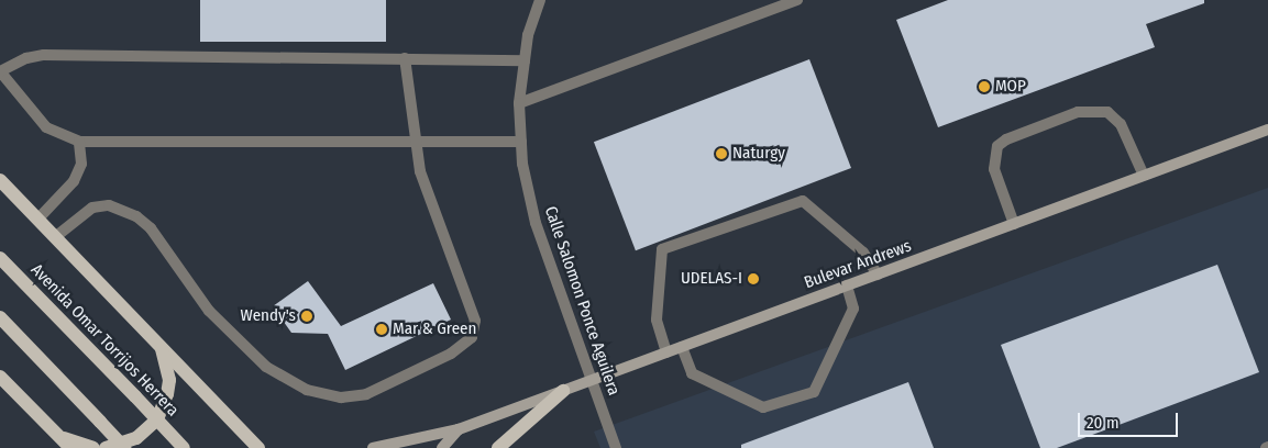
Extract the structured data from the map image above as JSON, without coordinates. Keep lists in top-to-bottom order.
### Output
{
  "streets": {
    "main road": ["Avenida Omar Torrijos Herrera"],
    "street": ["Bulevar Andrews", "Calle Salomon Ponce Aguilera"]
  },
  "crossings": [
    ["Bulevar Andrews", "Calle Salomon Ponce Aguilera"]
  ],
  "places": [
    "MOP",
    "Naturgy",
    "UDELAS-I",
    "Wendy's",
    "Mar & Green"
  ],
  "scale_bar": "20 m"
}
